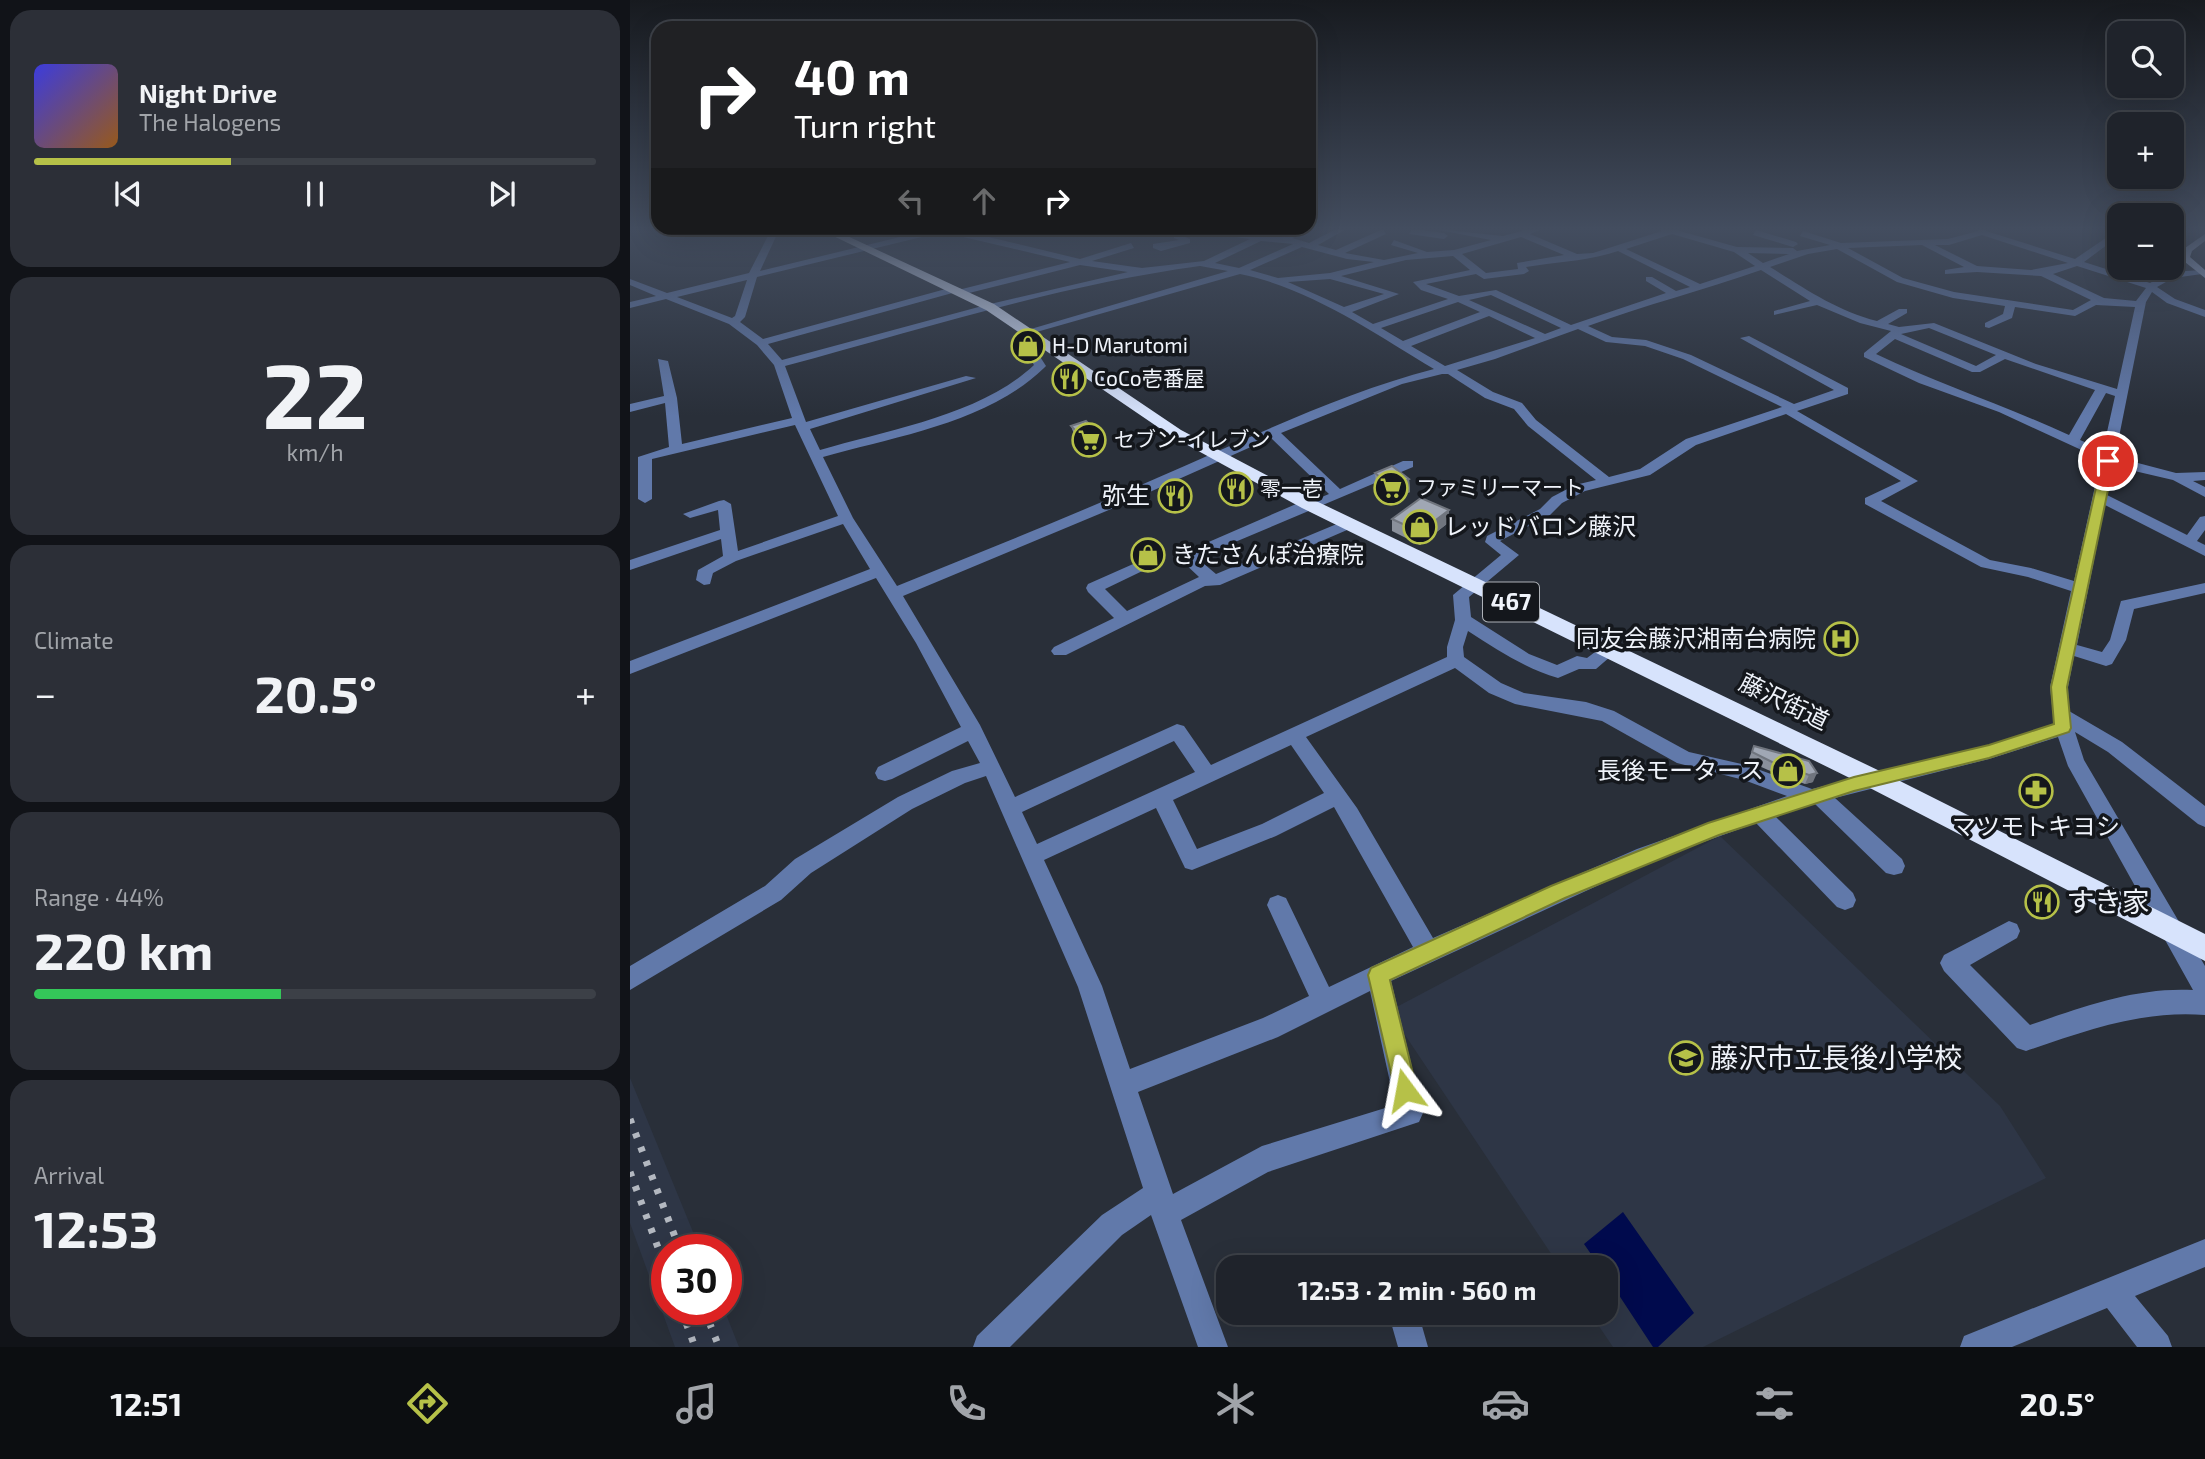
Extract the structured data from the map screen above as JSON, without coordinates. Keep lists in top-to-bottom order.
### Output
{
  "streets": {
    "highway": ["467", "藤沢街道"]
  },
  "places": {
    "shop": [
      "H-D Marutomi",
      "レッドバロン藤沢",
      "きたさんぽ治療院",
      "長後モータース"
    ],
    "restaurant": [
      "CoCo壱番屋",
      "零一壱",
      "弥生",
      "すき家"
    ],
    "supermarket": ["セブン-イレブン", "ファミリーマート"],
    "hospital": ["同友会藤沢湘南台病院"],
    "pharmacy": ["マツモトキヨシ"],
    "school or university": ["藤沢市立長後小学校"]
  },
  "page": {
    "map_buttons": ["+", "−"],
    "turn": ["40 m", "Turn right"],
    "song": ["Night Drive", "The Halogens"],
    "tile": [
      ["22", "km/h"],
      "Climate",
      ["Range · 44%", "220 km"],
      ["Arrival", "12:53"]
    ],
    "heat": ["−", "20.5°", "+"],
    "limit": "30",
    "trip": "12:53 · 2 min · 560 m",
    "tabs": ["12:51", "20.5°"]
  }
}
